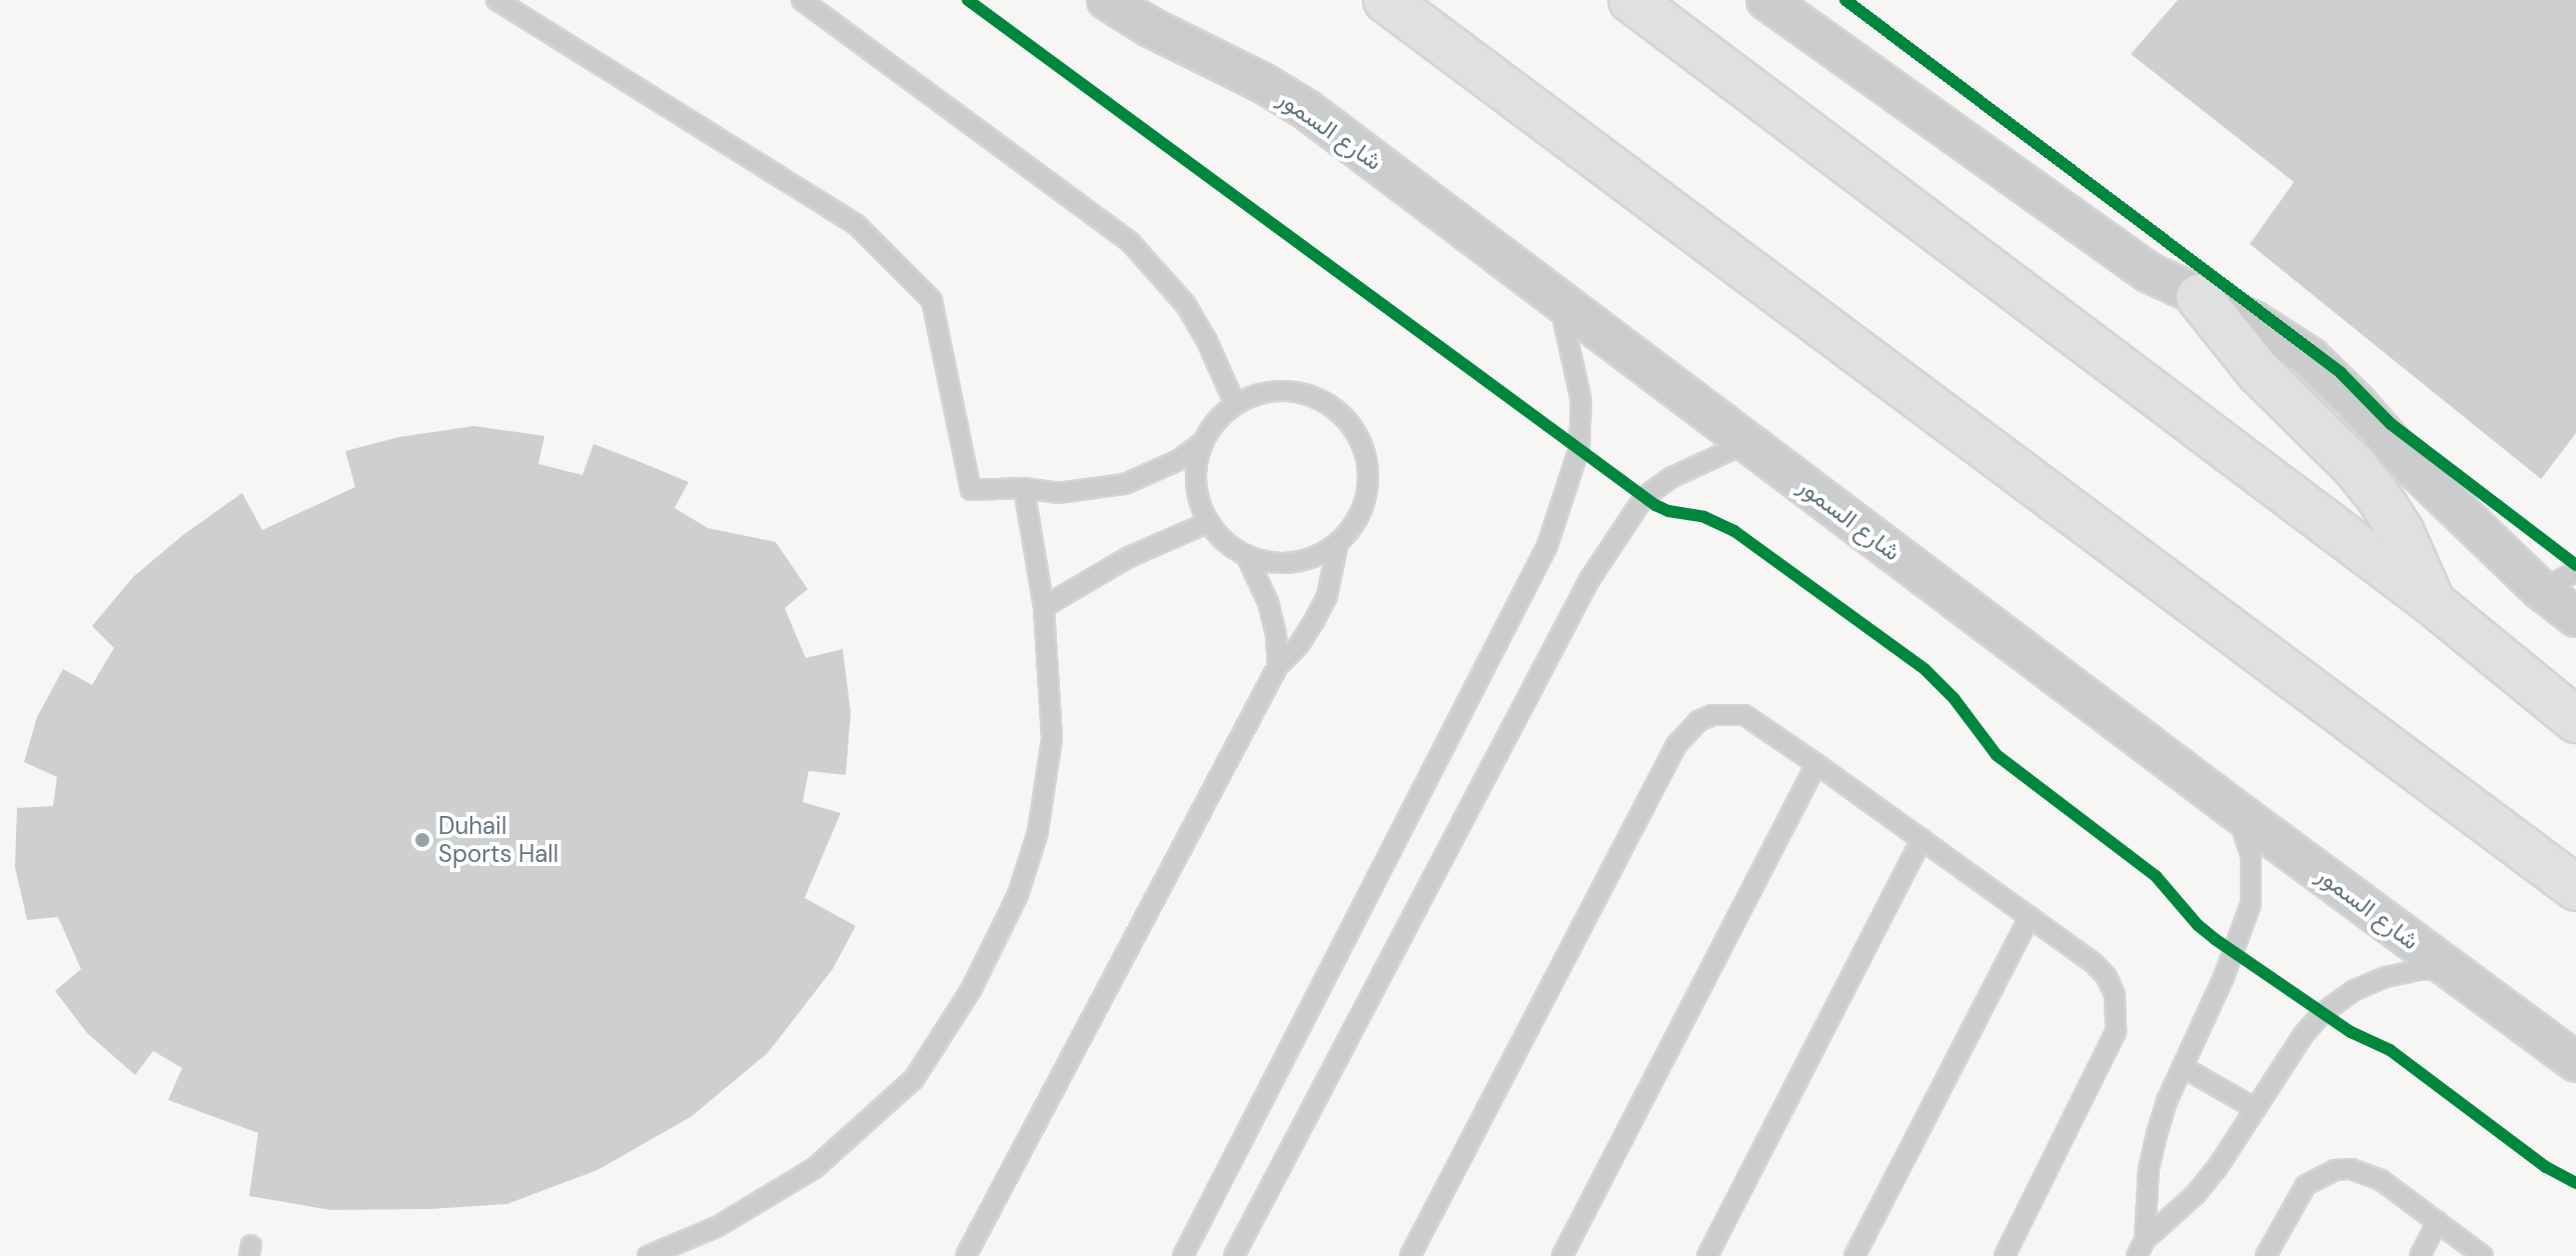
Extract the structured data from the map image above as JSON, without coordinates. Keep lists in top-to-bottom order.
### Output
{
  "streets": {
    "street": ["شارع السمور"]
  },
  "places": ["Duhail Sports Hall"]
}
